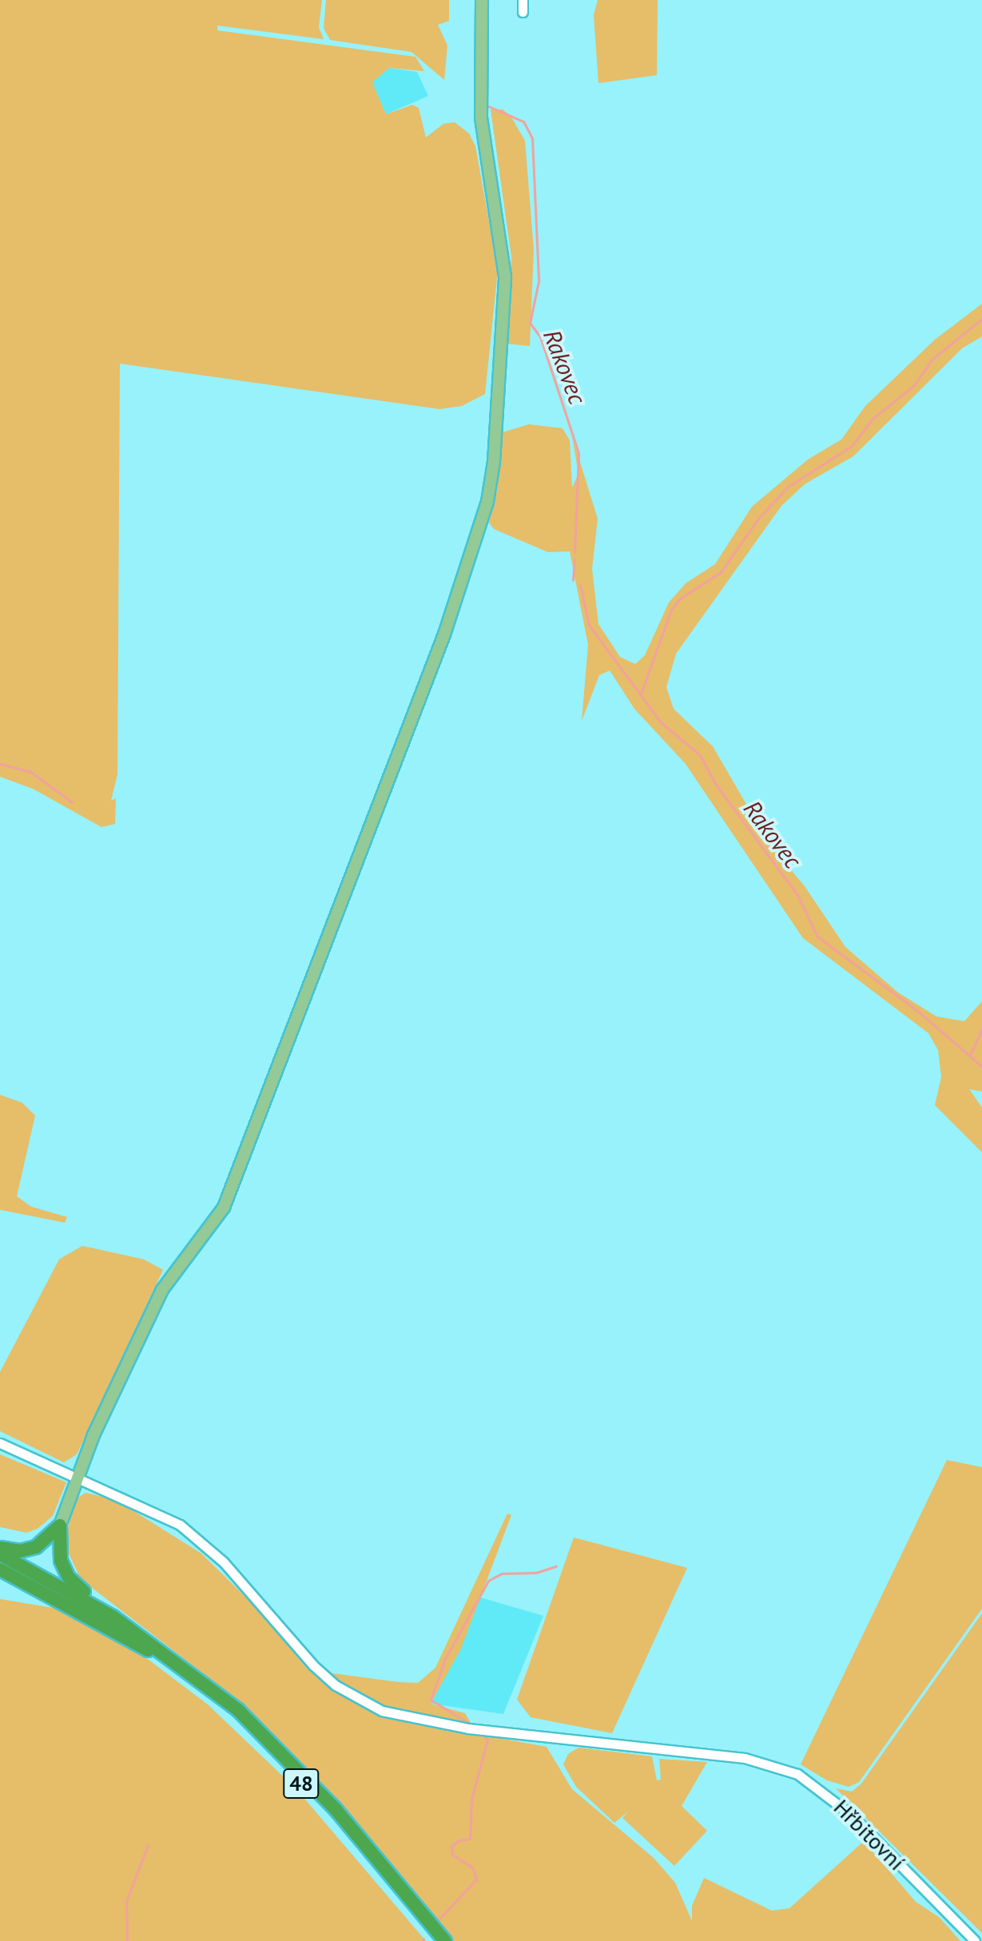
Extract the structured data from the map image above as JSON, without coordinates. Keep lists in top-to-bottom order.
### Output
{
  "streets": {
    "highway": ["48"],
    "street": ["Hřbitovní"]
  },
  "water": ["Rakovec"]
}
